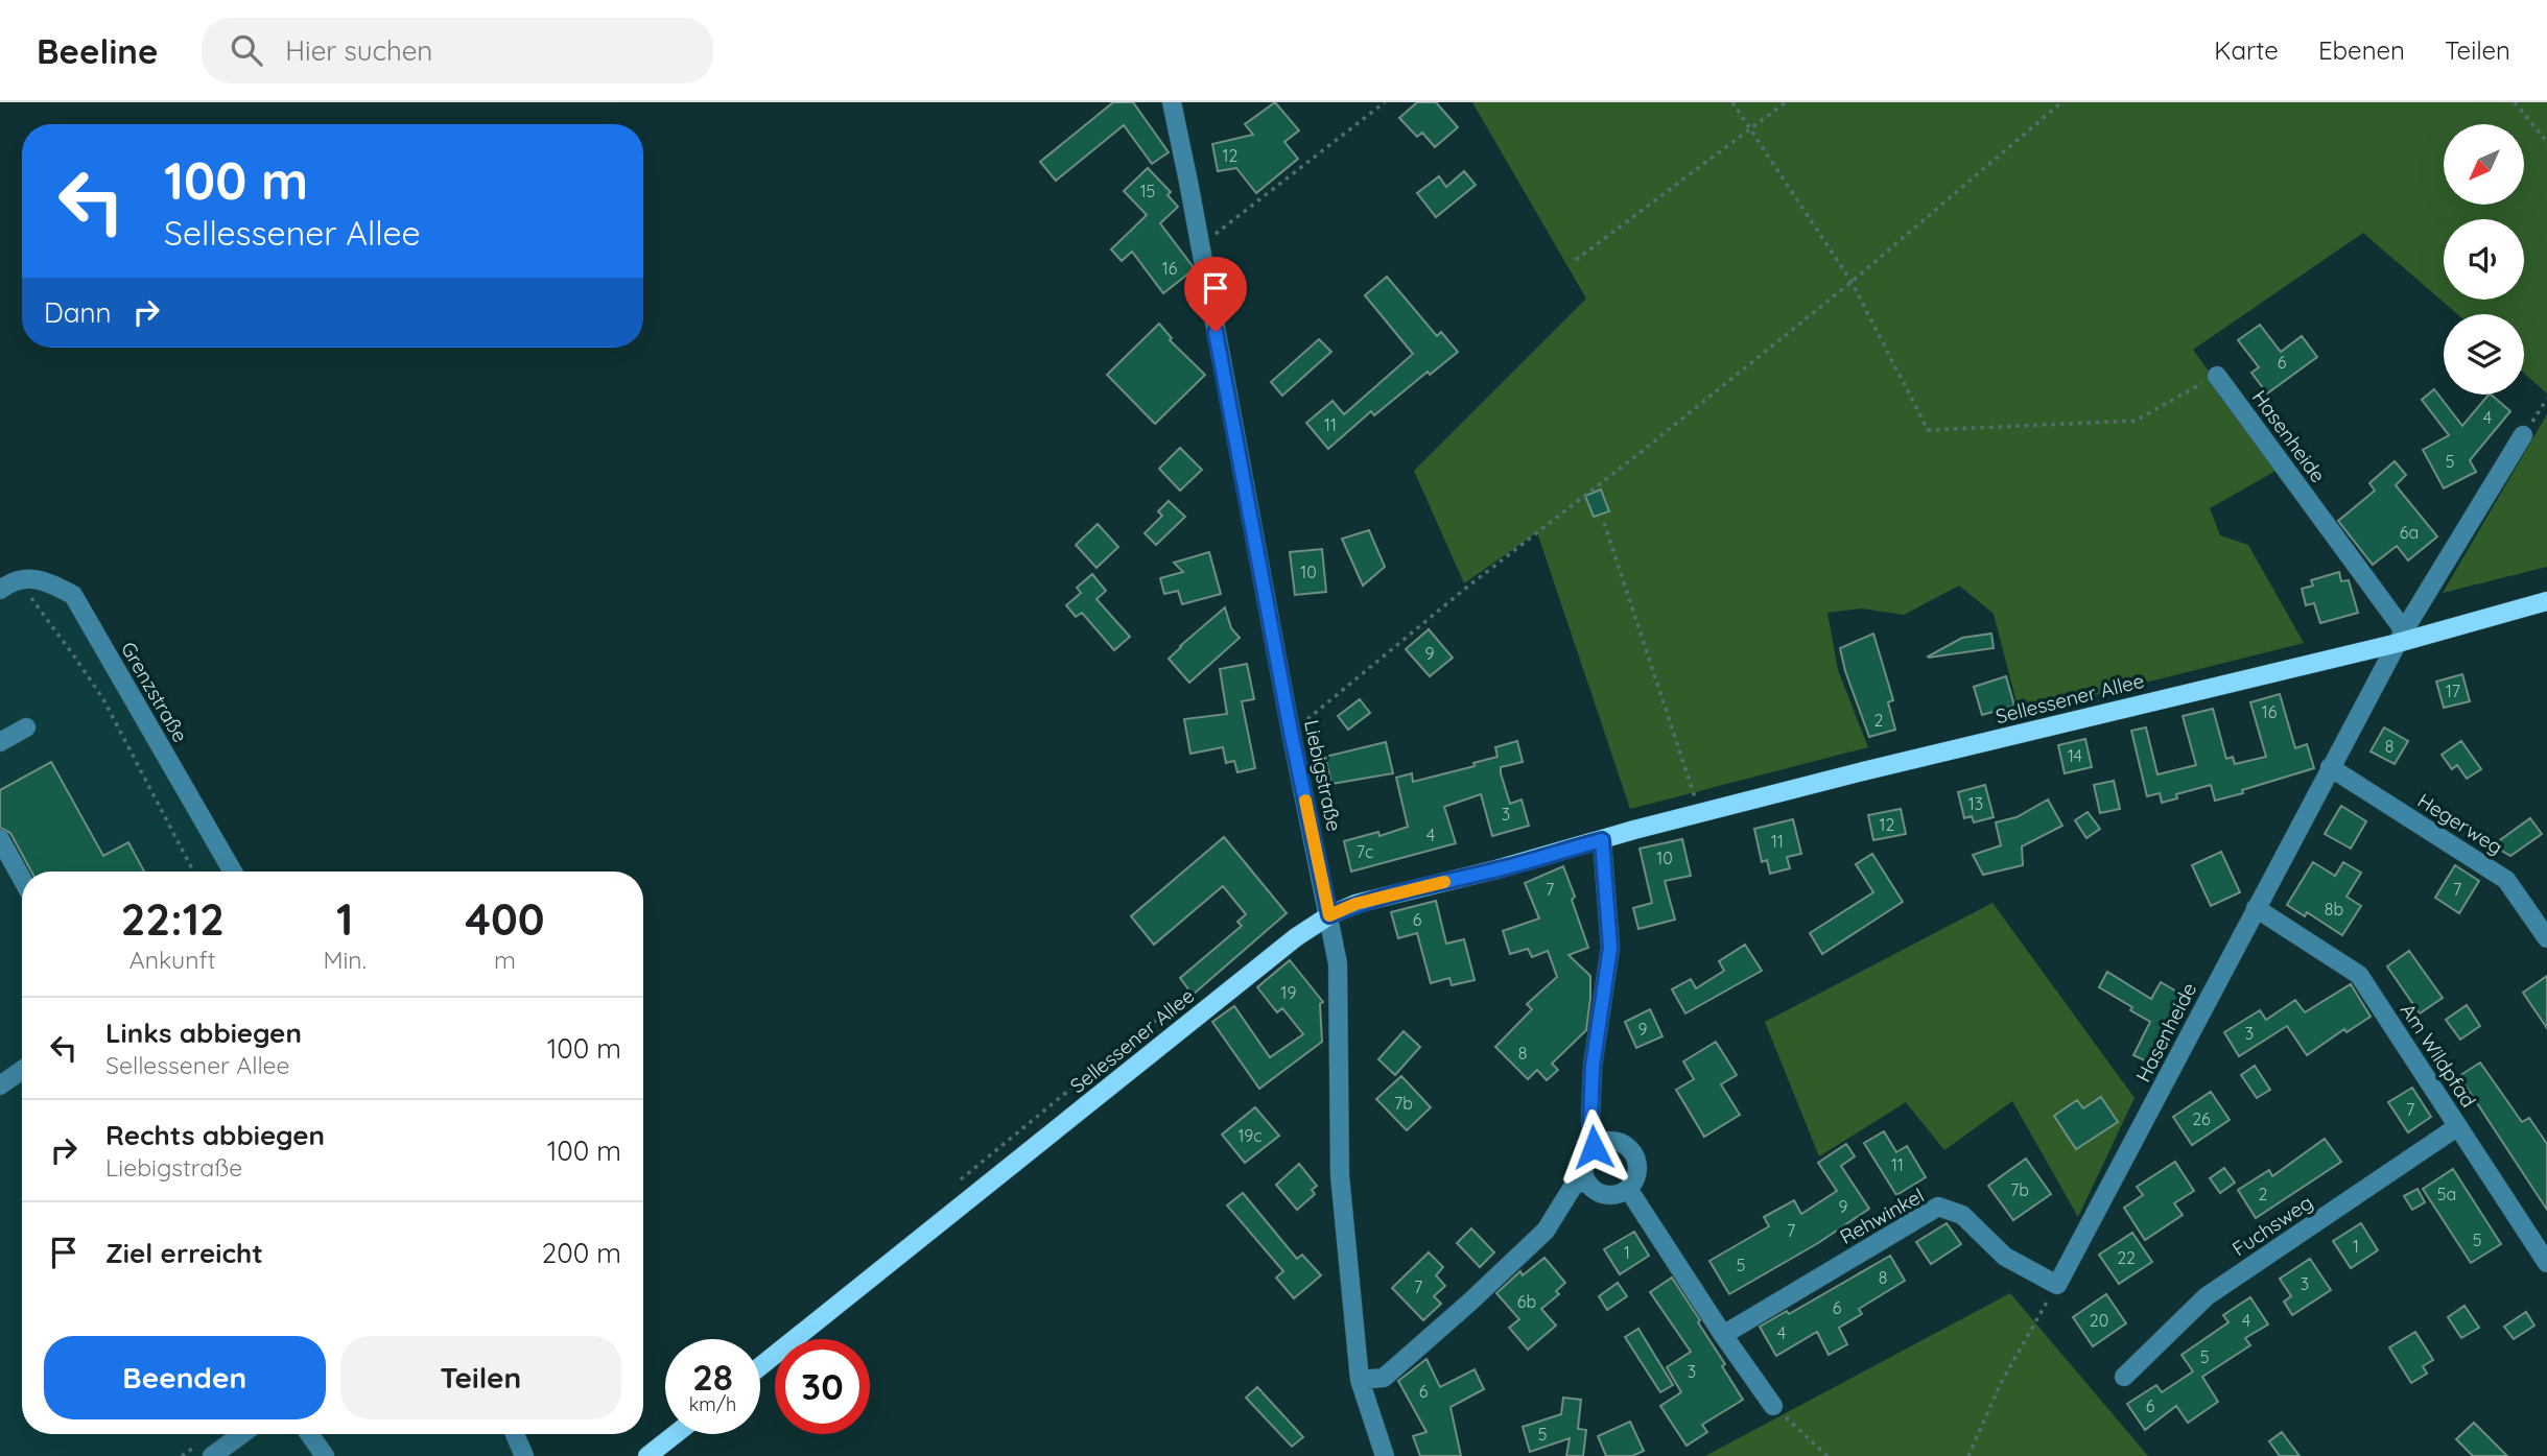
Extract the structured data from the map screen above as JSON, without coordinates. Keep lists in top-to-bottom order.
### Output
{
  "streets": {
    "main road": ["Sellessener Allee"],
    "street": [
      "Hasenheide",
      "Grenzstraße",
      "Liebigstraße",
      "Hegerweg",
      "Am Wildpfad",
      "Rehwinkel",
      "Fuchsweg"
    ]
  },
  "crossings": [
    ["Hasenheide", "Sellessener Allee"],
    ["Hasenheide", "Hegerweg"],
    ["Hasenheide", "Am Wildpfad"],
    ["Hasenheide", "Rehwinkel"],
    ["Sellessener Allee", "Liebigstraße"],
    ["Am Wildpfad", "Fuchsweg"]
  ],
  "house_numbers": [
    "12",
    "15",
    "16",
    "6",
    "4",
    "11",
    "5",
    "6a",
    "10",
    "9",
    "17",
    "16",
    "2",
    "8",
    "14",
    "13",
    "3",
    "12",
    "4",
    "11",
    "7c",
    "10",
    "7",
    "7",
    "8b",
    "6",
    "19",
    "9",
    "3",
    "8",
    "7b",
    "7",
    "26",
    "19c",
    "11",
    "7b",
    "2",
    "5a",
    "9",
    "7",
    "5",
    "1",
    "1",
    "22",
    "5",
    "8",
    "3",
    "7",
    "6b",
    "6",
    "20",
    "4",
    "4",
    "5",
    "3",
    "6",
    "6",
    "5"
  ],
  "north": "bottom left",
  "page": {
    "header": "Beeline",
    "search": "Hier suchen",
    "nav": ["Karte", "Ebenen", "Teilen"],
    "turn": ["100 m", "Sellessener Allee"],
    "then": "Dann",
    "eta": [
      "22:12",
      "Ankunft",
      "1",
      "Min.",
      "400",
      "m"
    ],
    "list": [
      {
        "name": "Links abbiegen",
        "note": "Sellessener Allee",
        "value": "100 m"
      },
      {
        "name": "Rechts abbiegen",
        "note": "Liebigstraße",
        "value": "100 m"
      },
      {
        "name": "Ziel erreicht",
        "value": "200 m"
      }
    ],
    "buttons": ["Beenden", "Teilen"],
    "speed": "28 km/h",
    "limit": "30"
  }
}
